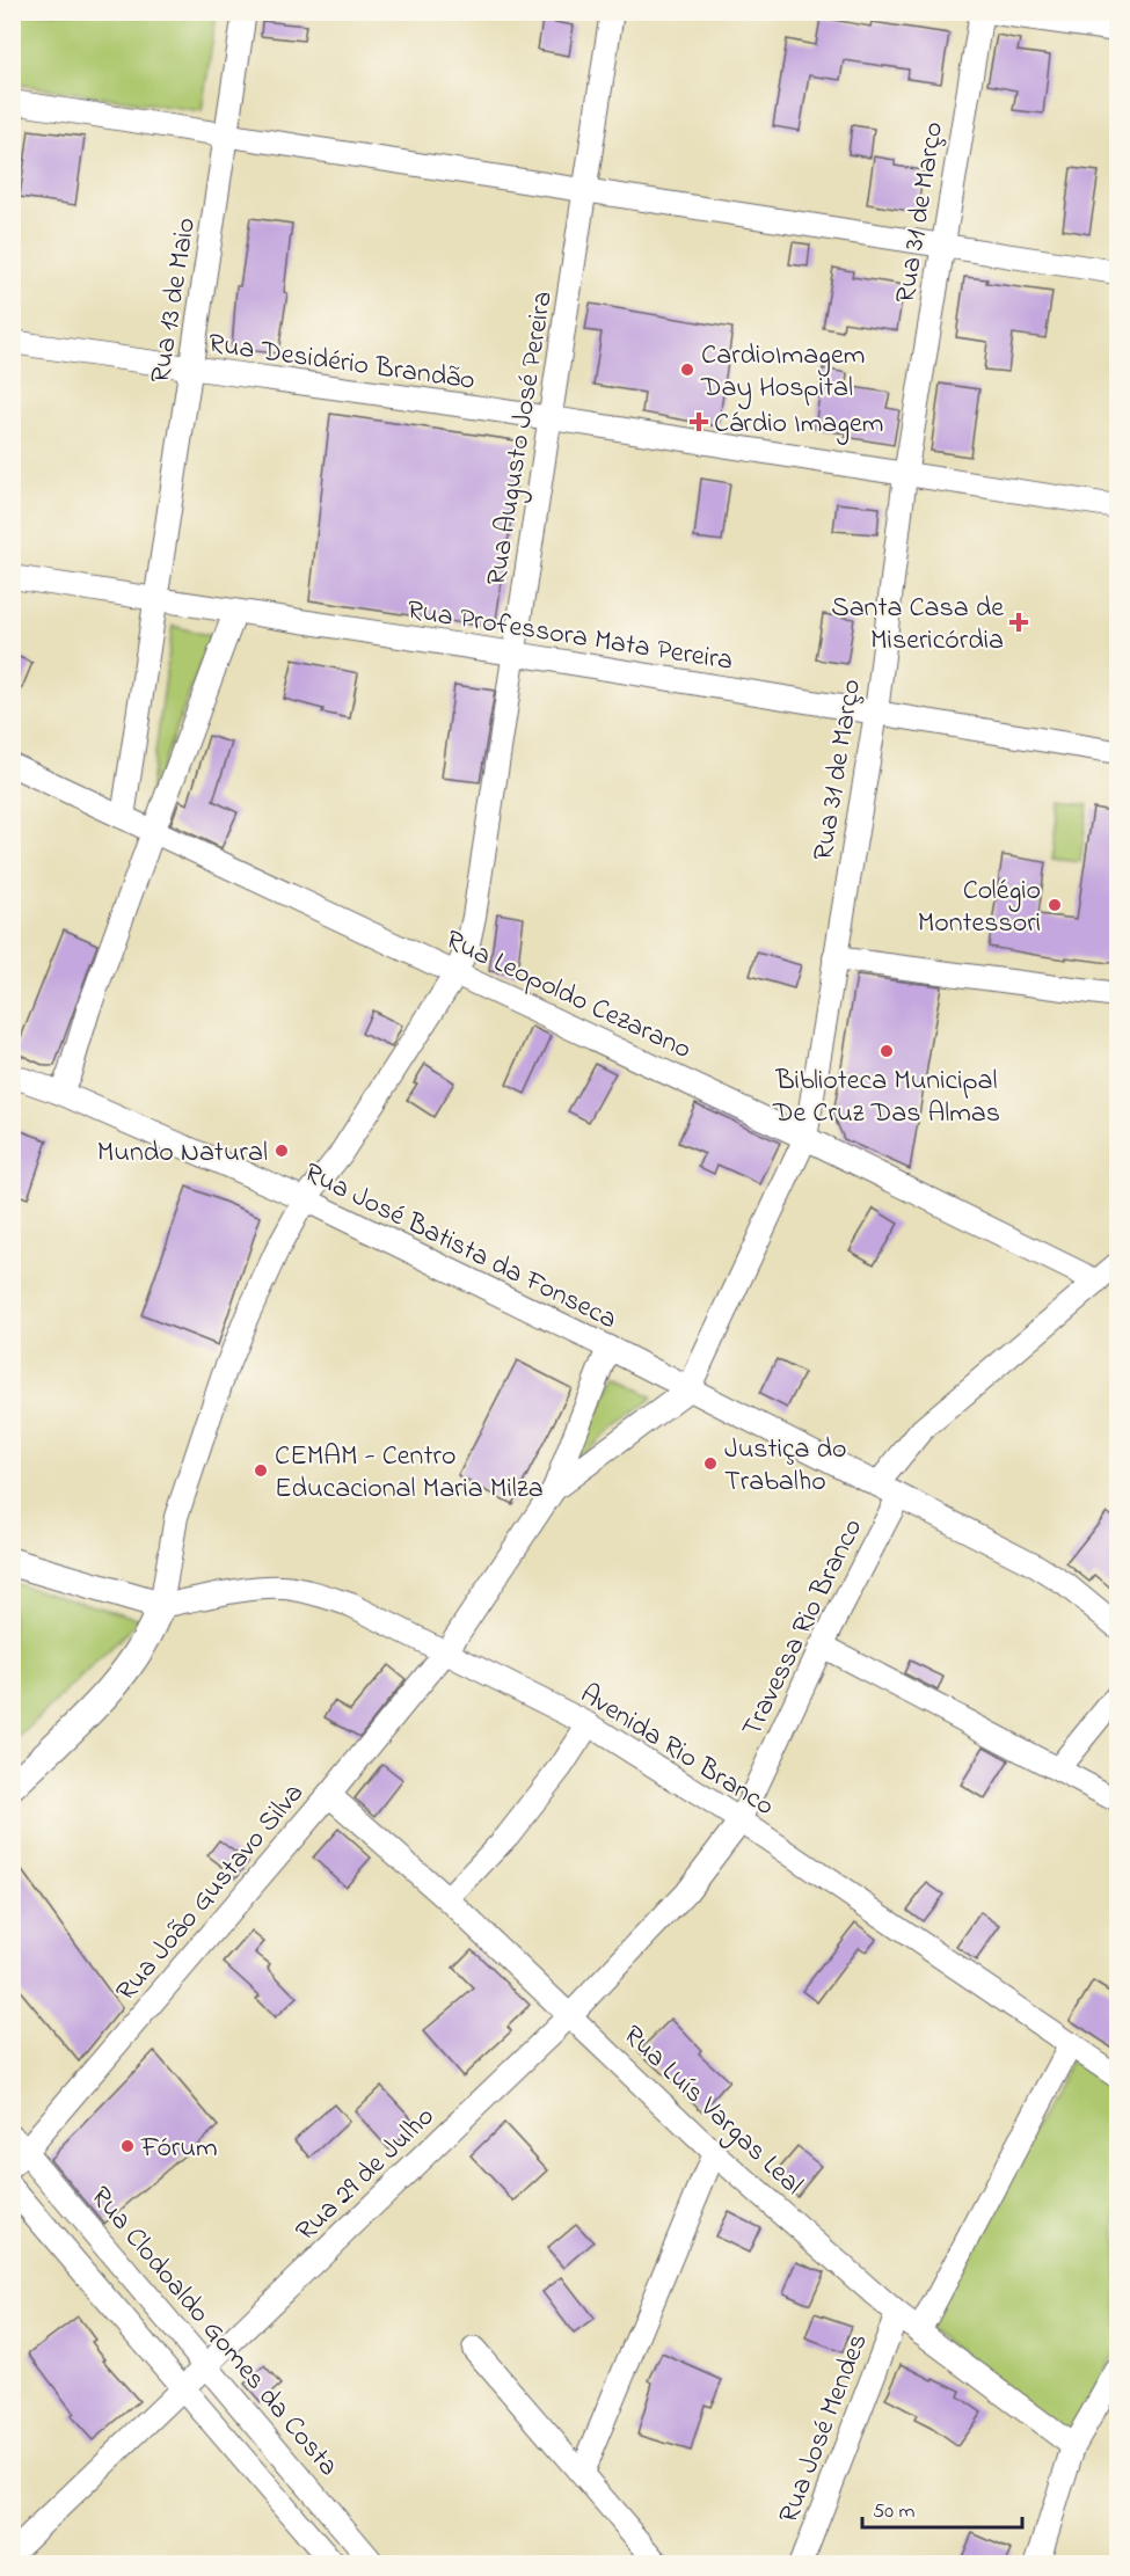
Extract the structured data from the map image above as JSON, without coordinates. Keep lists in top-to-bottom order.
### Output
{
  "streets": {
    "street": [
      "Rua 31 de Março",
      "Rua 13 de Maio",
      "Rua Desidério Brandão",
      "Rua Augusto José Pereira",
      "Rua Professora Mata Pereira",
      "Rua Leopoldo Cezarano",
      "Rua José Batista da Fonseca",
      "Travessa Rio Branco",
      "Avenida Rio Branco",
      "Rua João Gustavo Silva",
      "Rua Luís Vargas Leal",
      "Rua 29 de Julho",
      "Rua Clodoaldo Gomes da Costa",
      "Rua José Mendes"
    ]
  },
  "crossings": [
    ["Rua 31 de Março", "Rua Desidério Brandão"],
    ["Rua 31 de Março", "Rua Professora Mata Pereira"],
    ["Rua 31 de Março", "Rua Leopoldo Cezarano"],
    ["Rua 31 de Março", "Rua José Batista da Fonseca"],
    ["Rua 13 de Maio", "Rua Desidério Brandão"],
    ["Rua 13 de Maio", "Rua Professora Mata Pereira"],
    ["Rua 13 de Maio", "Rua Leopoldo Cezarano"],
    ["Rua Desidério Brandão", "Rua Augusto José Pereira"],
    ["Rua Augusto José Pereira", "Rua Professora Mata Pereira"],
    ["Rua Augusto José Pereira", "Rua Leopoldo Cezarano"],
    ["Rua Augusto José Pereira", "Rua José Batista da Fonseca"],
    ["Rua Augusto José Pereira", "Avenida Rio Branco"],
    ["Rua José Batista da Fonseca", "Travessa Rio Branco"],
    ["Travessa Rio Branco", "Avenida Rio Branco"],
    ["Travessa Rio Branco", "Rua 29 de Julho"],
    ["Avenida Rio Branco", "Rua João Gustavo Silva"],
    ["Avenida Rio Branco", "Rua 29 de Julho"],
    ["Rua João Gustavo Silva", "Rua Luís Vargas Leal"],
    ["Rua João Gustavo Silva", "Rua Clodoaldo Gomes da Costa"],
    ["Rua Luís Vargas Leal", "Rua 29 de Julho"],
    ["Rua Luís Vargas Leal", "Rua José Mendes"],
    ["Rua 29 de Julho", "Rua Clodoaldo Gomes da Costa"]
  ],
  "places": {
    "other": [
      "CardioImagem Day Hospital",
      "Colégio Montessori",
      "Biblioteca Municipal De Cruz Das Almas",
      "Mundo Natural",
      "Justiça do Trabalho",
      "CEMAM - Centro Educacional Maria Milza",
      "Fórum"
    ],
    "health": ["Cárdio Imagem", "Santa Casa de Misericórdia"]
  },
  "scale_bar": "50 m"
}
